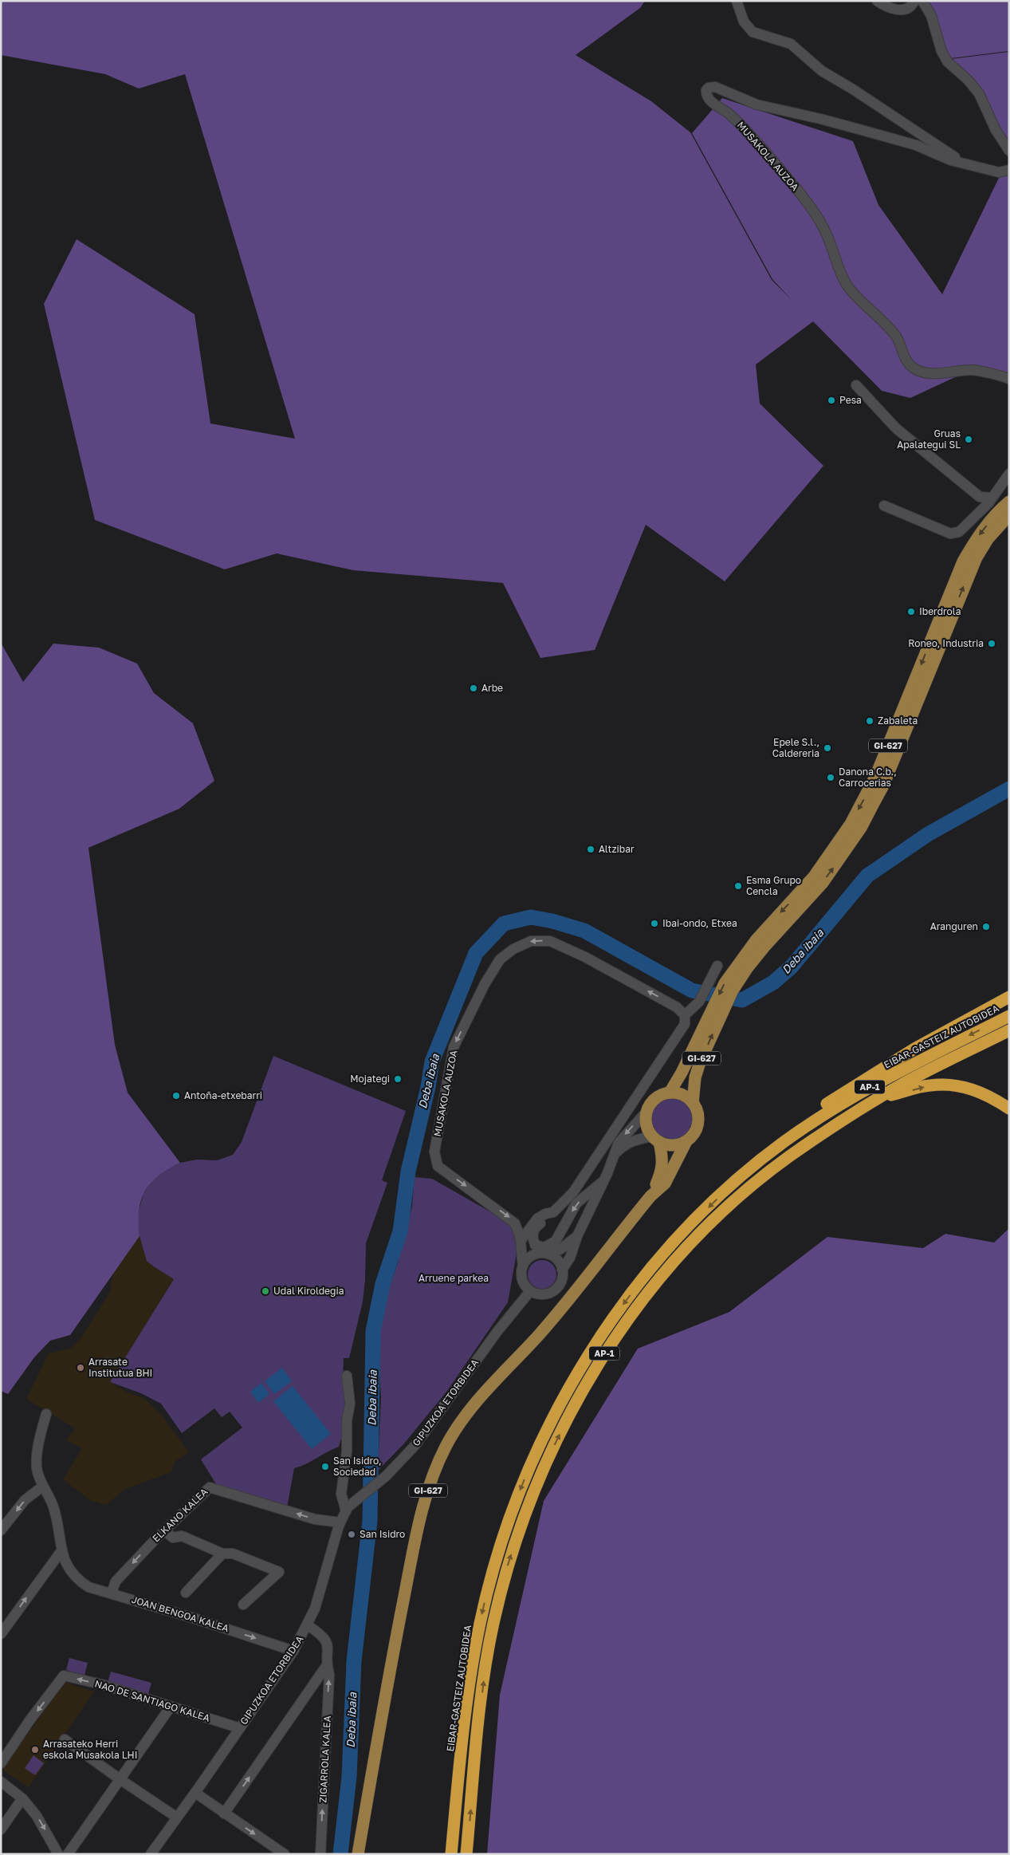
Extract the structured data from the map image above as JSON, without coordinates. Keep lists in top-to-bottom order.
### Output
{
  "streets": {
    "highway": ["EIBAR-GASTEIZ AUTOBIDEA", "AP-1"],
    "main road": ["GI-627"],
    "street": [
      "MUSAKOLA AUZOA",
      "GIPUZKOA ETORBIDEA",
      "ELKANO KALEA",
      "JOAN BENGOA KALEA",
      "NAO DE SANTIAGO KALEA",
      "ZIGARROLA KALEA"
    ]
  },
  "crossings": [
    ["MUSAKOLA AUZOA", "GIPUZKOA ETORBIDEA"],
    ["GIPUZKOA ETORBIDEA", "ELKANO KALEA"],
    ["GIPUZKOA ETORBIDEA", "JOAN BENGOA KALEA"],
    ["GIPUZKOA ETORBIDEA", "NAO DE SANTIAGO KALEA"],
    ["GIPUZKOA ETORBIDEA", "ZIGARROLA KALEA"],
    ["ELKANO KALEA", "JOAN BENGOA KALEA"]
  ],
  "one_way": ["ELKANO KALEA", "NAO DE SANTIAGO KALEA", "ZIGARROLA KALEA"],
  "water": ["Deba ibaia"],
  "parks": ["Arruene parkea"],
  "places": [
    "Pesa",
    "Gruas Apalategui SL",
    "Iberdrola",
    "Roneo, Industria",
    "Arbe",
    "Zabaleta",
    "Epele S.l., Caldereria",
    "Danona C.b., Carrocerias",
    "Altzibar",
    "Esma Grupo Cencla",
    "Ibai-ondo, Etxea",
    "Aranguren",
    "Mojategi",
    "Antoña-etxebarri",
    "Udal Kiroldegia",
    "Arrasate Institutua BHI",
    "San Isidro, Sociedad",
    "San Isidro",
    "Arrasateko Herri eskola Musakola LHI"
  ]
}
